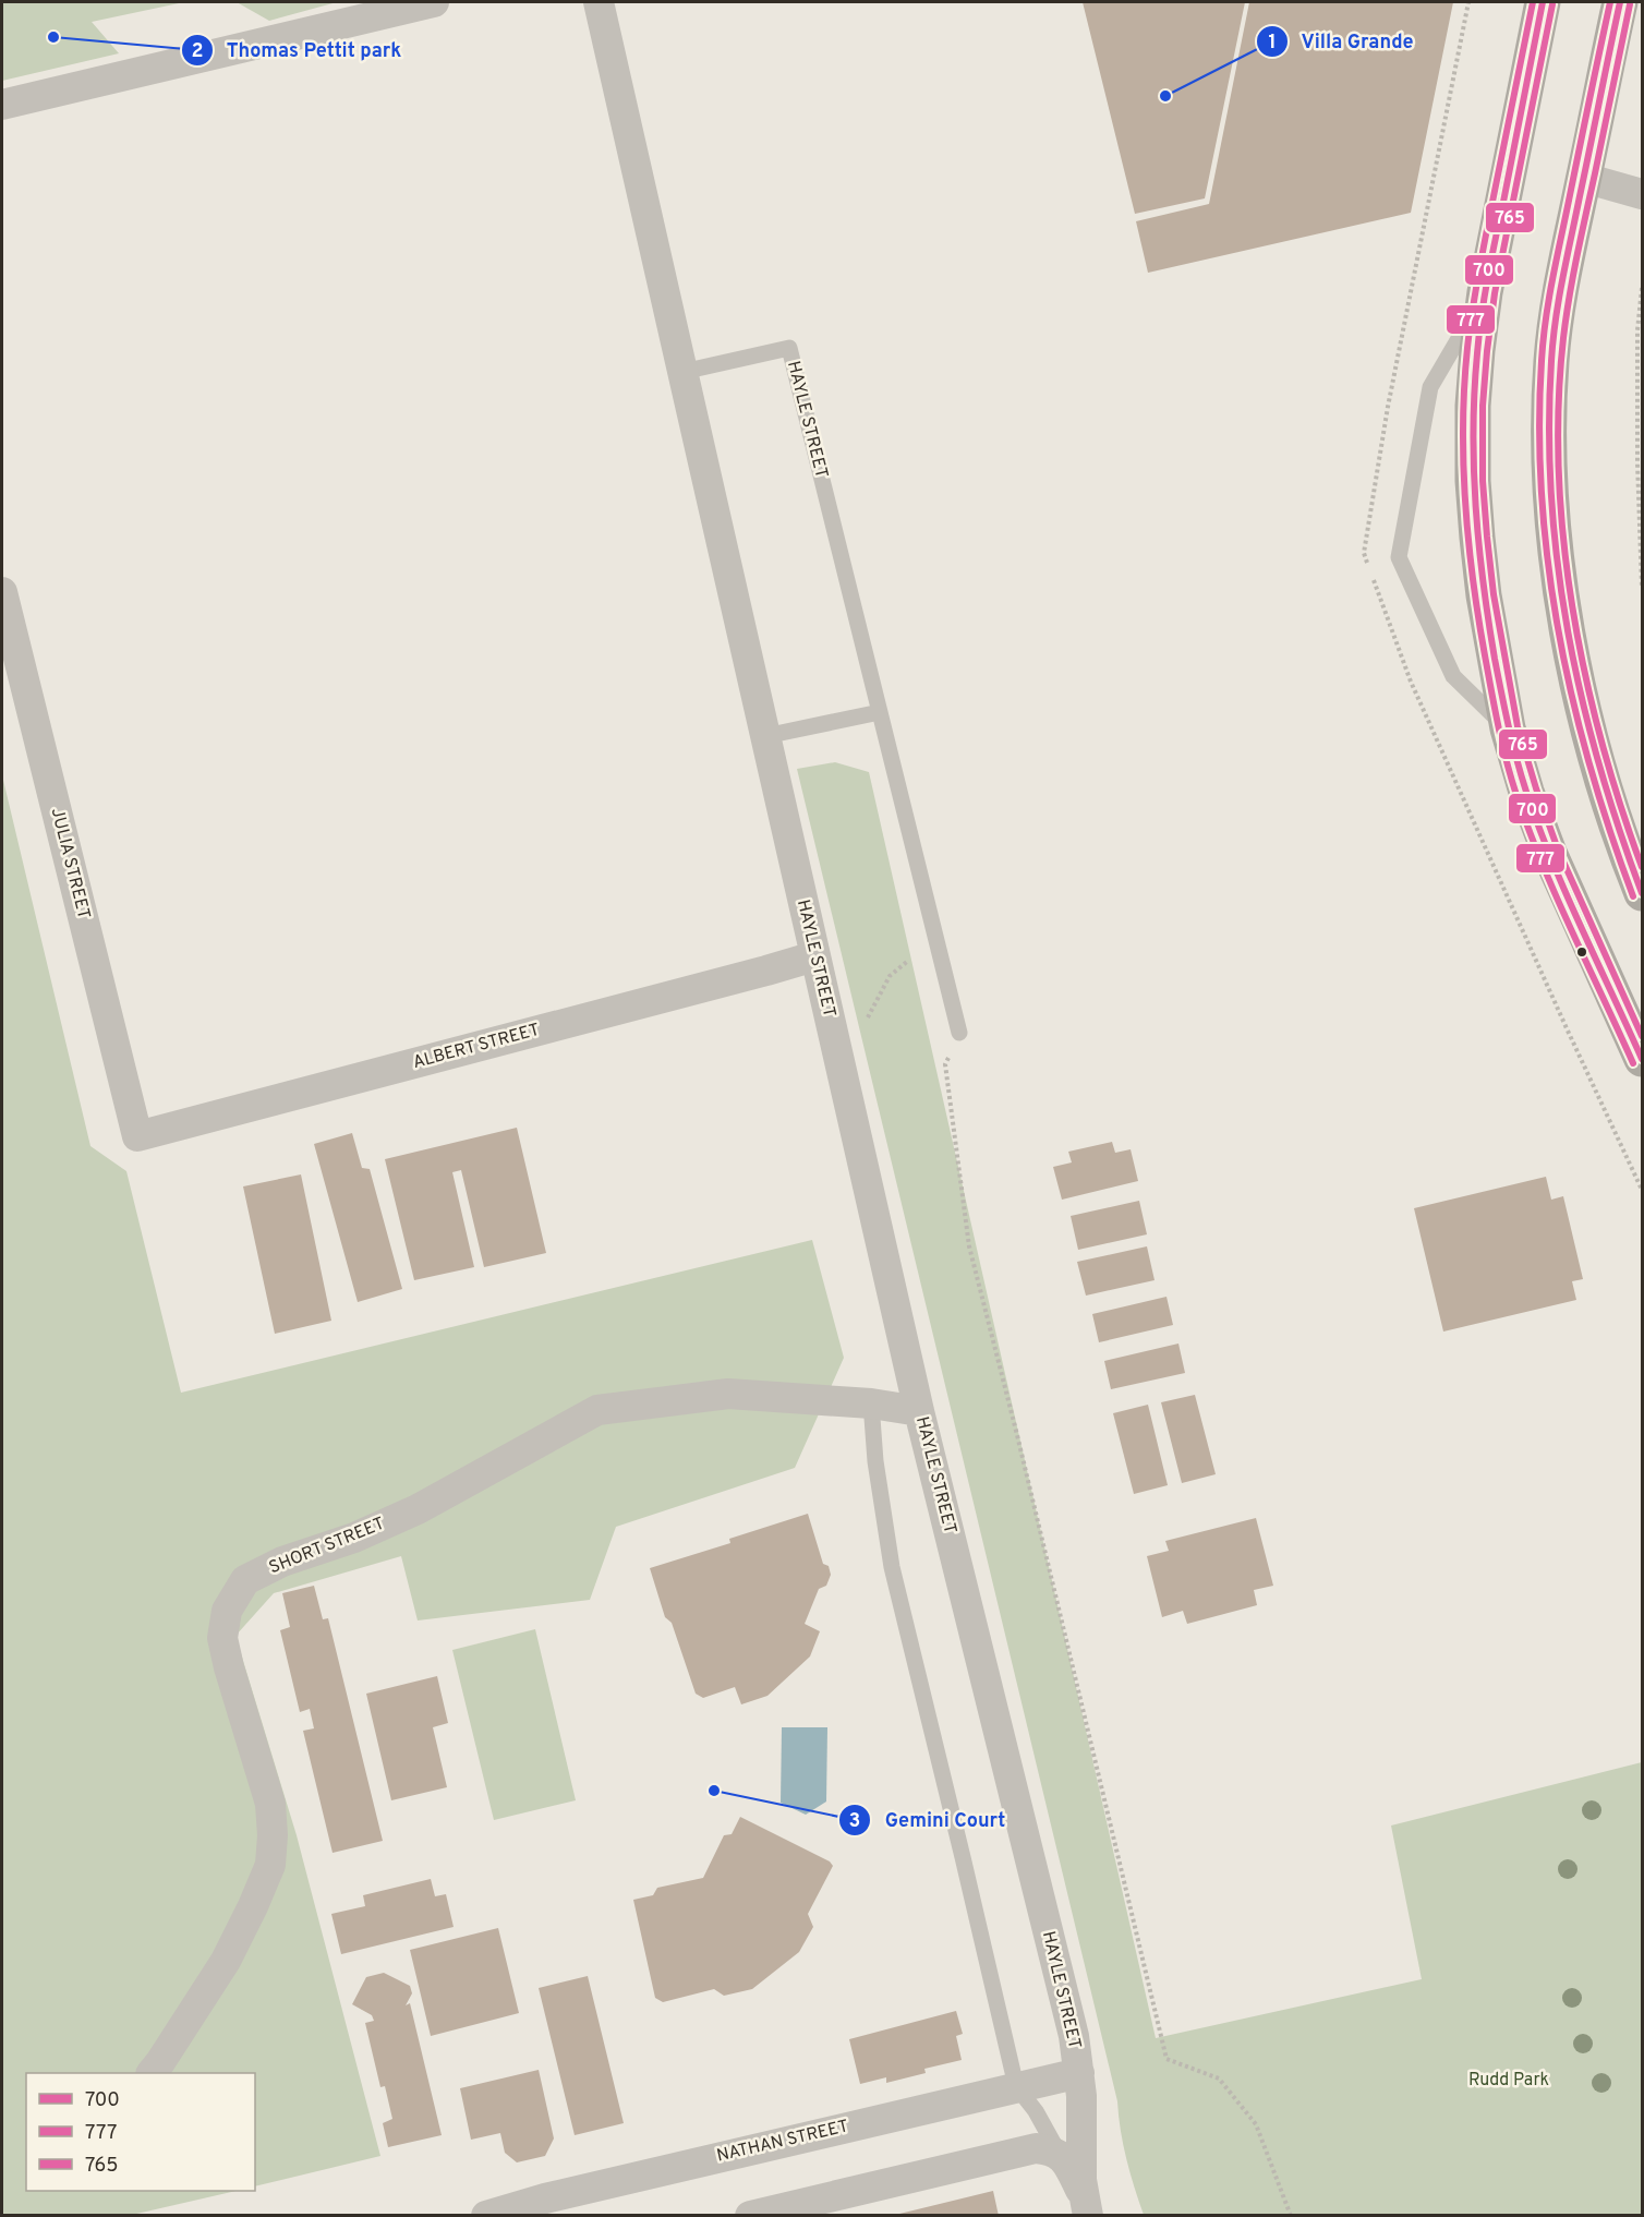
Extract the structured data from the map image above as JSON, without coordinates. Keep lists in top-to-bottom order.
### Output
{
  "streets": {
    "street": [
      "HAYLE STREET",
      "JULIA STREET",
      "ALBERT STREET",
      "SHORT STREET",
      "NATHAN STREET"
    ]
  },
  "crossings": [
    ["HAYLE STREET", "ALBERT STREET"],
    ["HAYLE STREET", "SHORT STREET"],
    ["HAYLE STREET", "NATHAN STREET"],
    ["JULIA STREET", "ALBERT STREET"]
  ],
  "parks": ["Rudd Park"],
  "places": ["Thomas Pettit park", "Villa Grande", "Gemini Court"],
  "lines": ["transit line 700", "transit line 777", "transit line 765"],
  "legend": ["700", "777", "765"]
}
